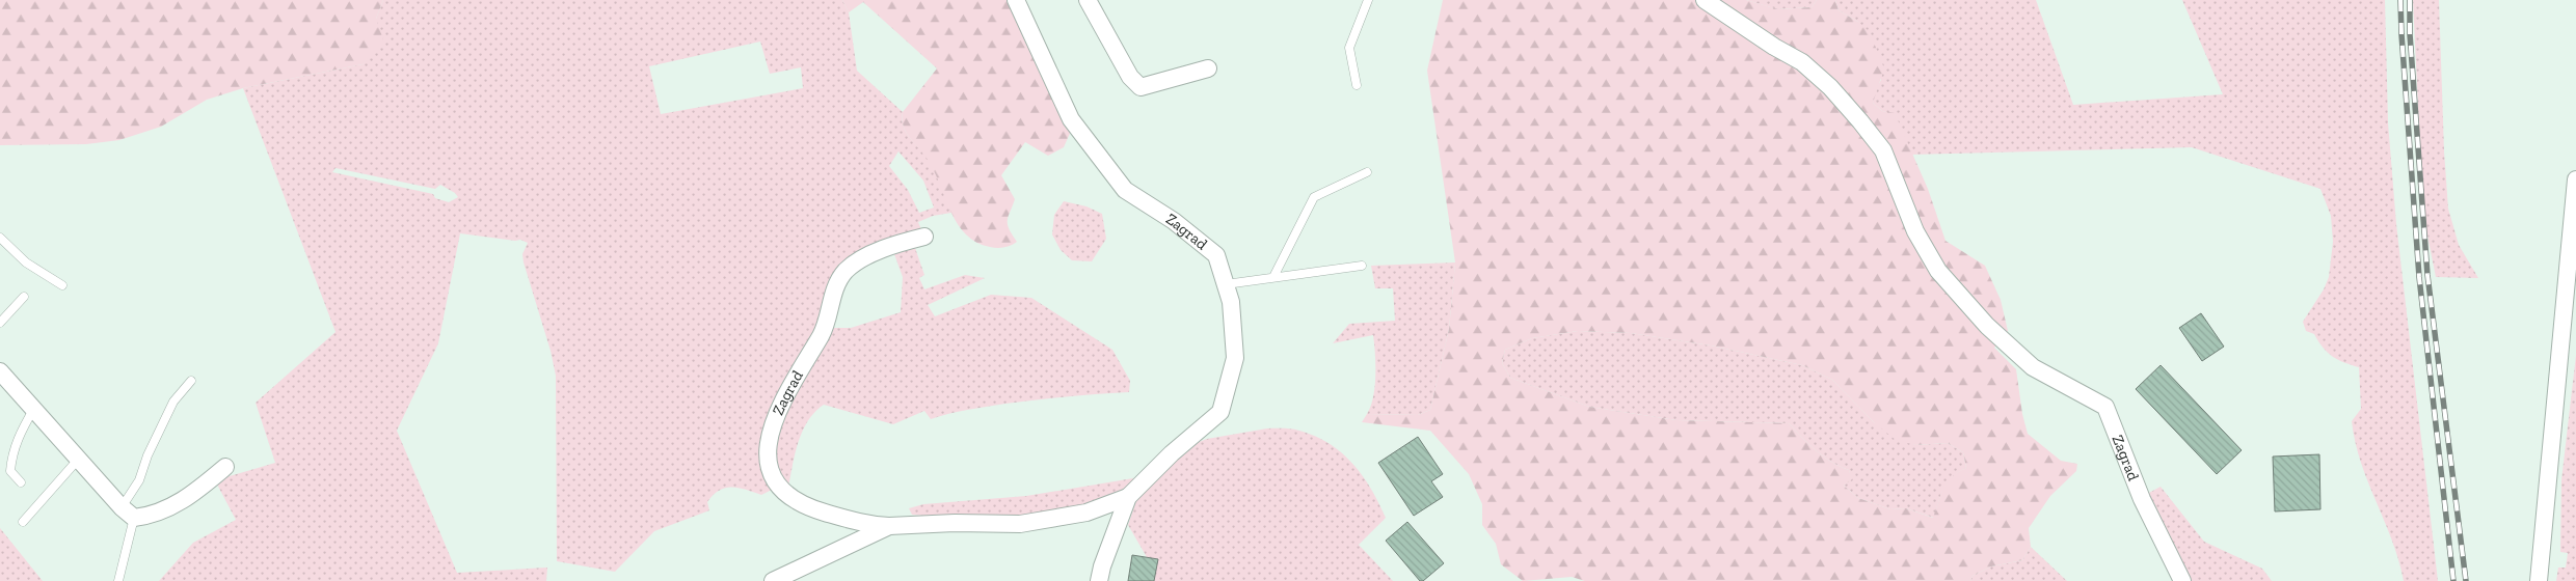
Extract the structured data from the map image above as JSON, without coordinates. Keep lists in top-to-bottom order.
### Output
{
  "streets": {
    "street": ["Zagrad"]
  }
}
